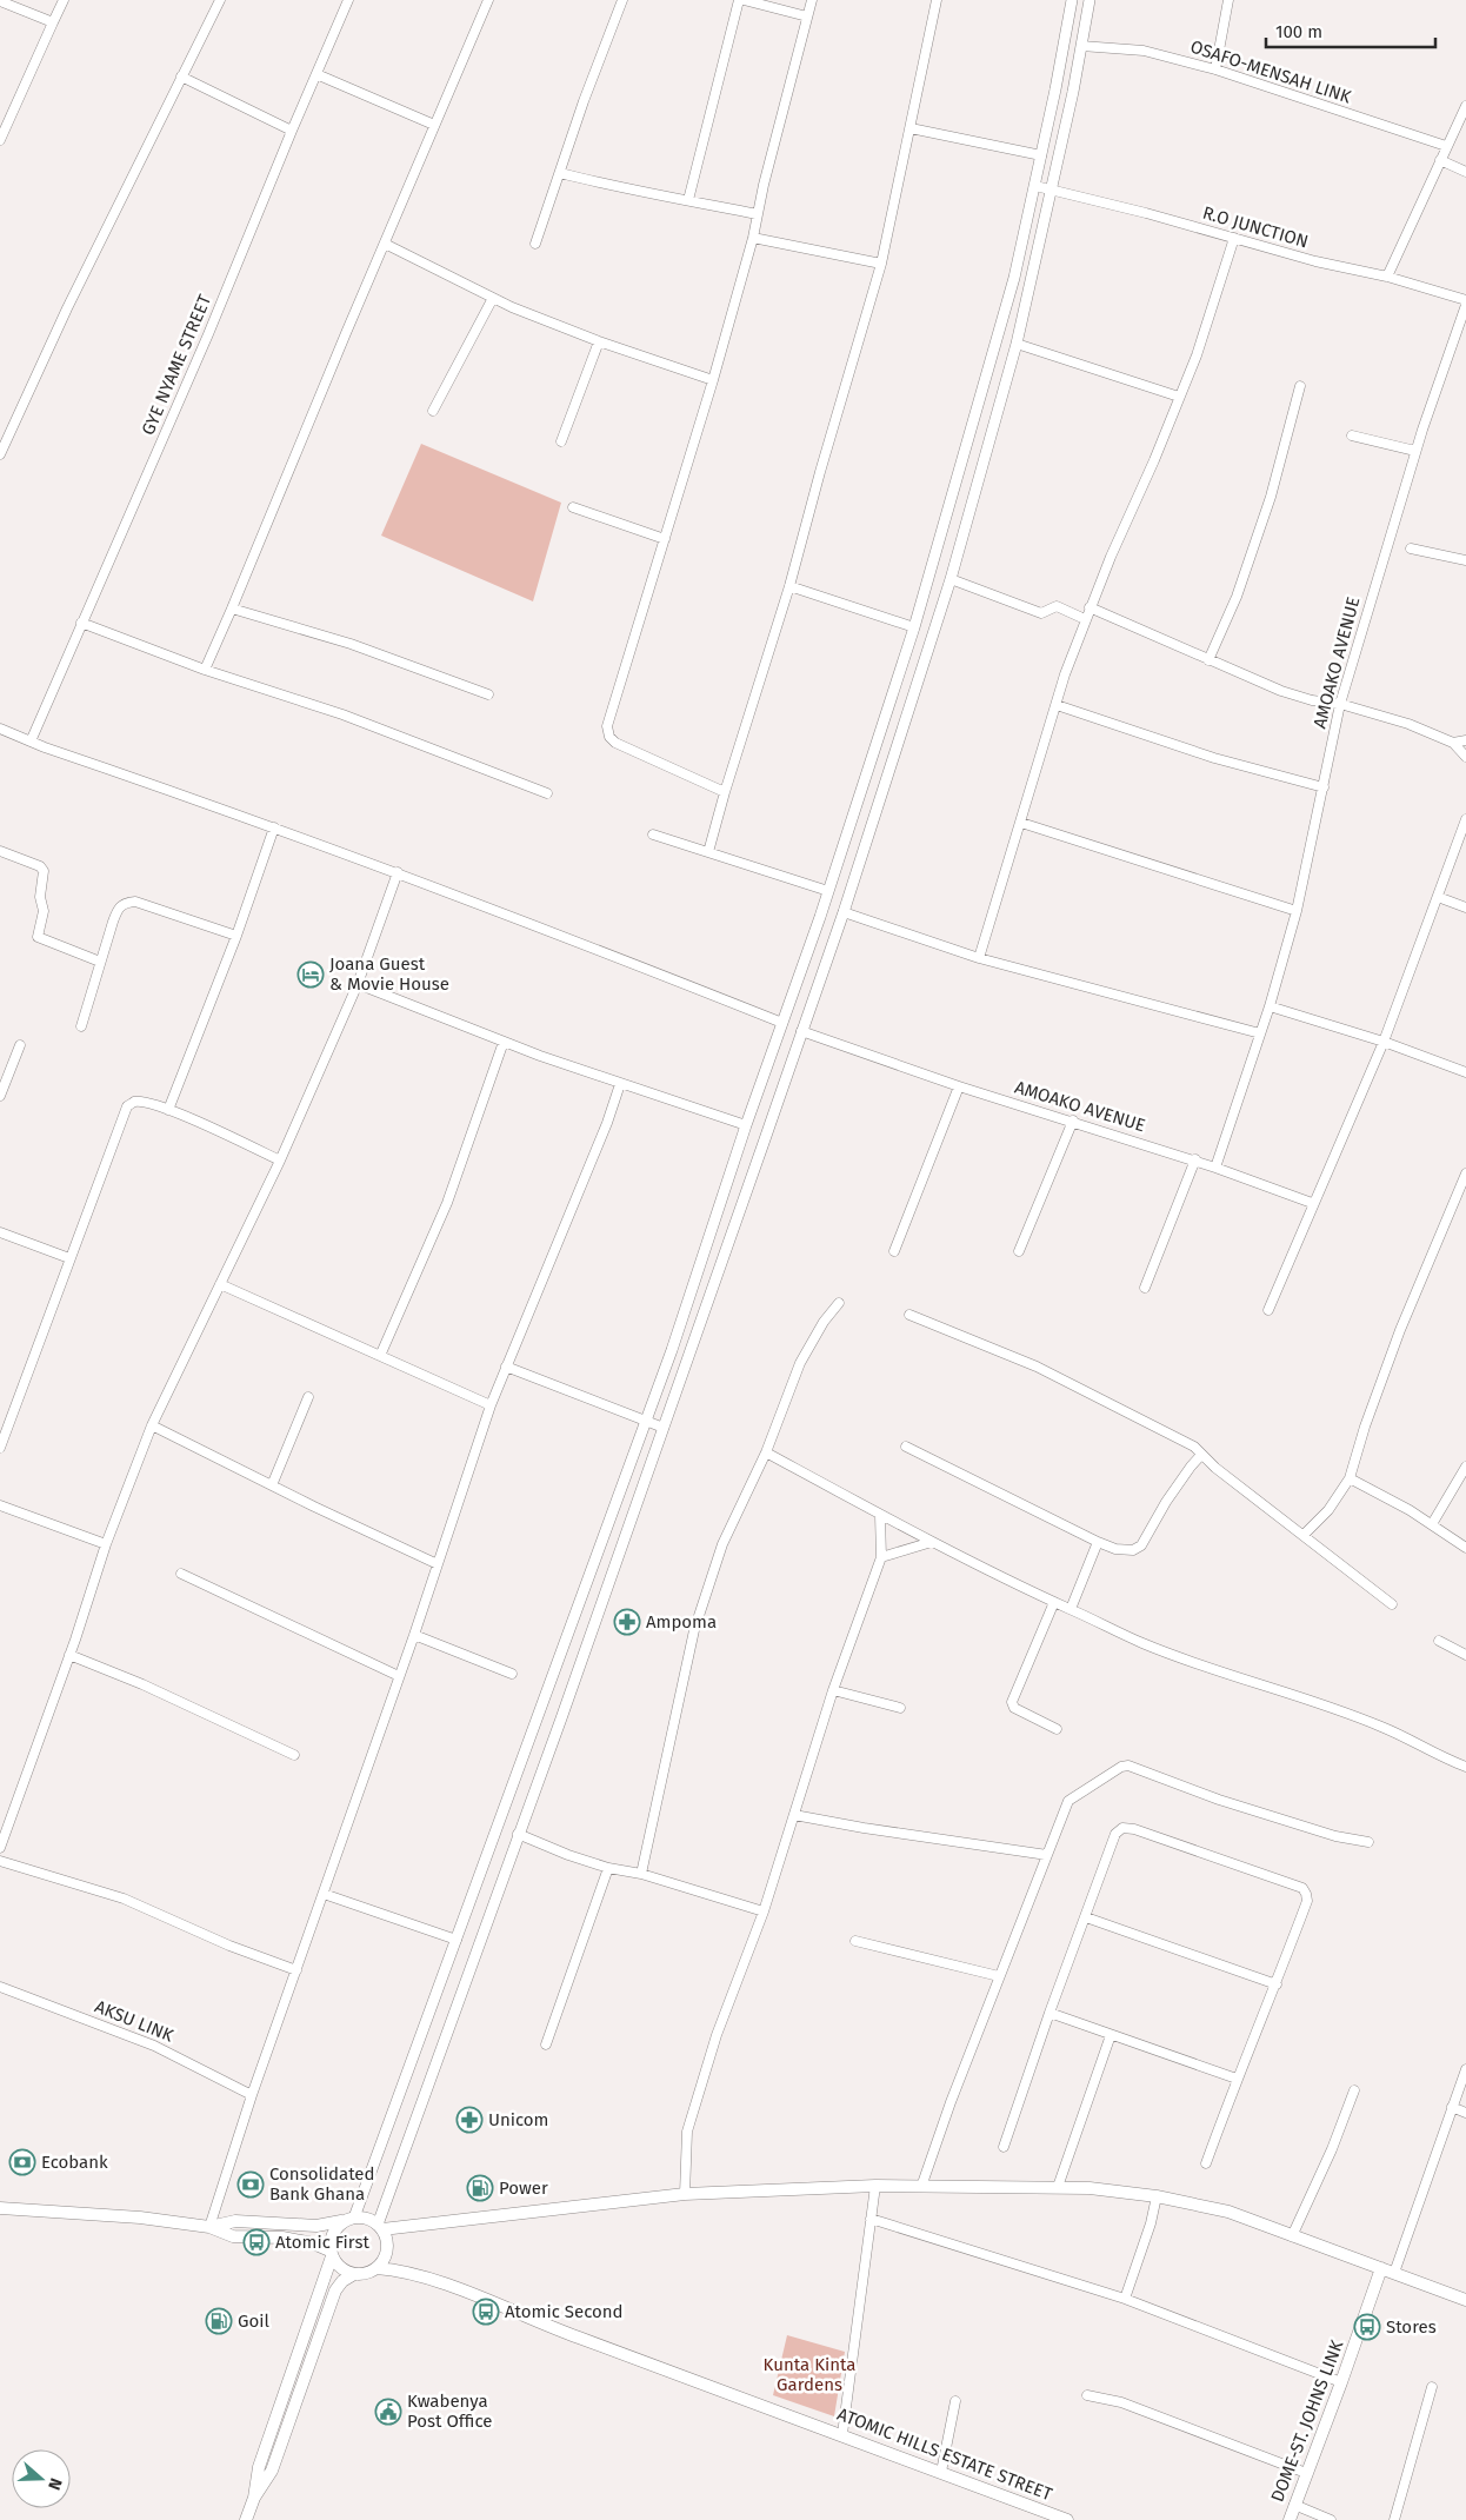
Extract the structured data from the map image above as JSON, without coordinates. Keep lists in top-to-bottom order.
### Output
{
  "streets": {
    "main road": ["DOME-ST. JOHNS LINK", "ATOMIC HILLS ESTATE STREET"],
    "street": [
      "OSAFO-MENSAH LINK",
      "R.O JUNCTION",
      "GYE NYAME STREET",
      "AMOAKO AVENUE",
      "AKSU LINK"
    ]
  },
  "parks": ["Kunta Kinta Gardens"],
  "places": {
    "hotel": ["Joana Guest & Movie House"],
    "pharmacy": ["Ampoma", "Unicom"],
    "bank": ["Ecobank", "Consolidated Bank Ghana"],
    "fuel station": ["Power", "Goil"],
    "bus stop": ["Atomic First", "Atomic Second", "Stores"],
    "public building": ["Kwabenya Post Office"]
  },
  "scale_bar": "100 m",
  "north": "right"
}
